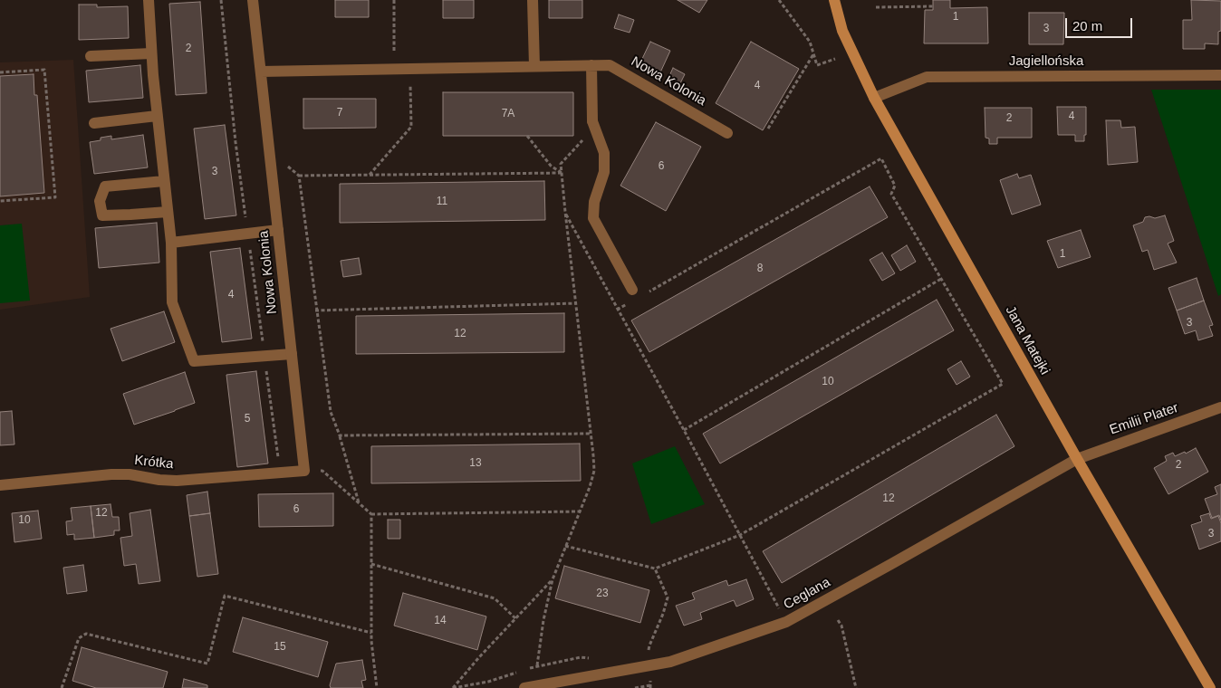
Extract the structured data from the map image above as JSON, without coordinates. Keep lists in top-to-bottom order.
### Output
{
  "streets": {
    "street": [
      "Jagiellońska",
      "Nowa Kolonia",
      "Jana Matejki",
      "Emilii Plater",
      "Krótka",
      "Ceglana"
    ]
  },
  "crossings": [
    ["Jagiellońska", "Jana Matejki"],
    ["Nowa Kolonia", "Krótka"],
    ["Jana Matejki", "Emilii Plater"],
    ["Jana Matejki", "Ceglana"],
    ["Emilii Plater", "Ceglana"]
  ],
  "house_numbers": [
    "1",
    "3",
    "2",
    "4",
    "7",
    "7A",
    "4",
    "2",
    "6",
    "3",
    "11",
    "1",
    "8",
    "4",
    "3",
    "12",
    "10",
    "5",
    "13",
    "2",
    "12",
    "6",
    "12",
    "10",
    "3",
    "23",
    "14",
    "15"
  ],
  "scale_bar": "20 m"
}
